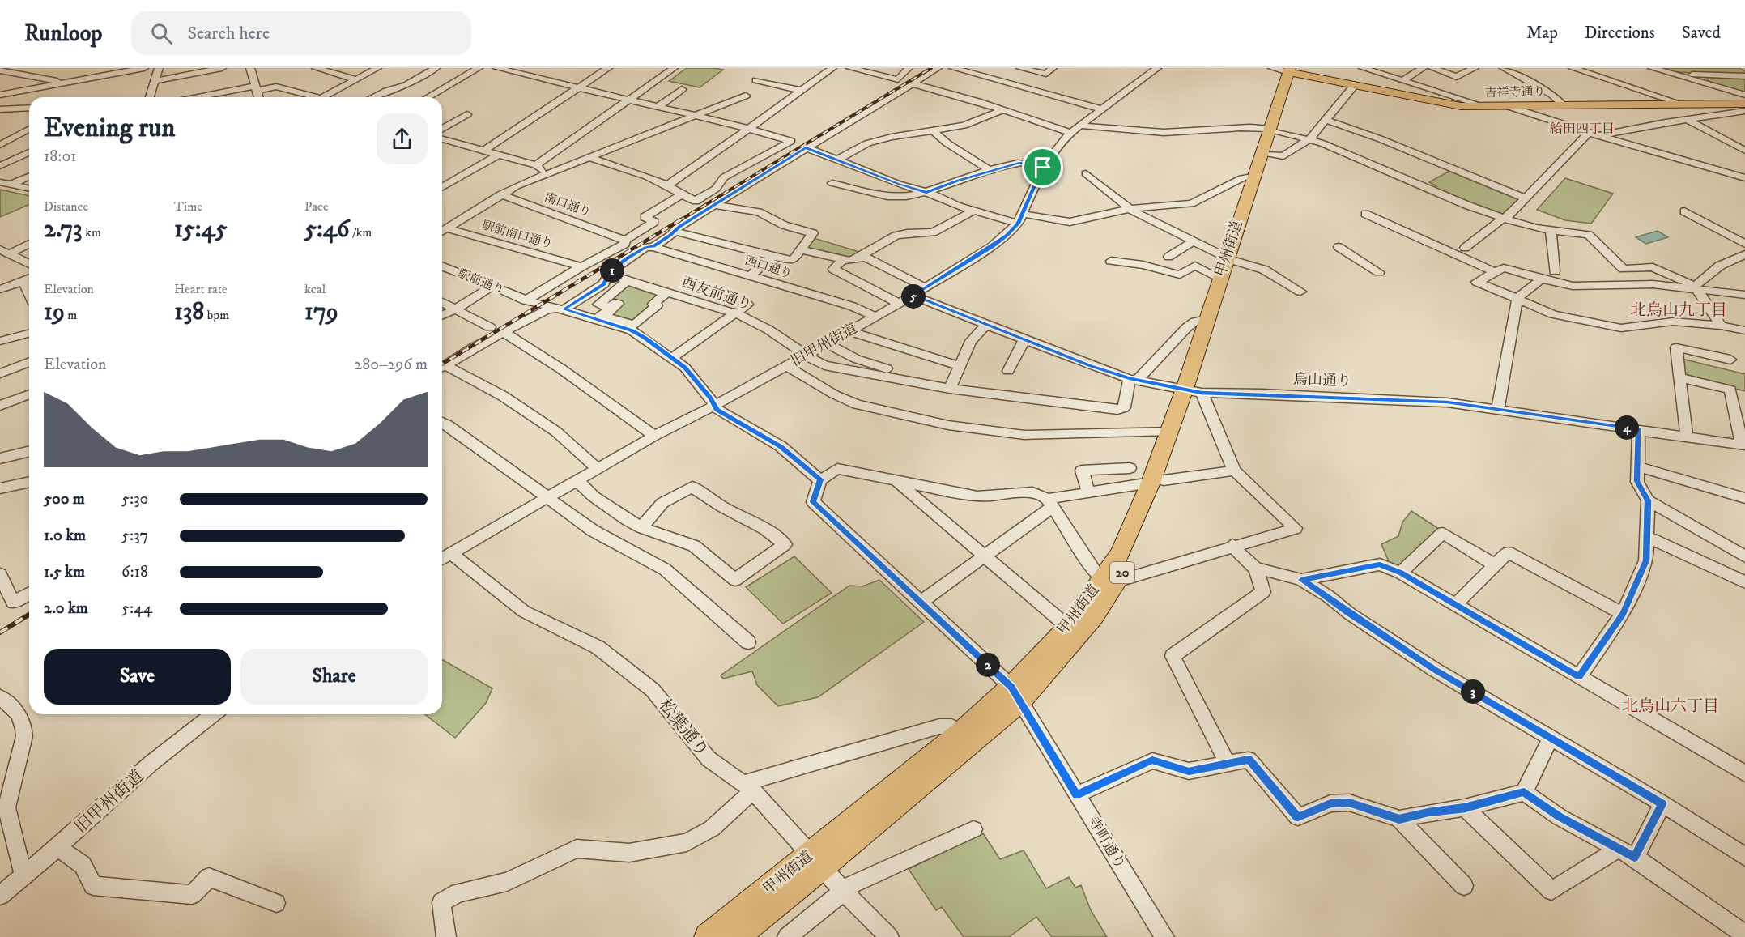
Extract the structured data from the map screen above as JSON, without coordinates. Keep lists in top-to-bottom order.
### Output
{
  "streets": {
    "highway": ["甲州街道", "20"],
    "main road": ["吉祥寺通り"],
    "street": [
      "南口通り",
      "駅前南口通り",
      "西口通り",
      "駅前通り",
      "西友前通り",
      "旧甲州街道",
      "烏山通り",
      "松葉通り",
      "寺町通り"
    ]
  },
  "crossings": [
    ["吉祥寺通り", "甲州街道"],
    ["甲州街道", "烏山通り"],
    ["甲州街道", "松葉通り"],
    ["甲州街道", "寺町通り"],
    ["西口通り", "旧甲州街道"],
    ["西友前通り", "旧甲州街道"],
    ["西友前通り", "烏山通り"],
    ["旧甲州街道", "烏山通り"],
    ["旧甲州街道", "松葉通り"]
  ],
  "districts": ["給田四丁目", "北烏山九丁目", "北烏山六丁目"],
  "page": {
    "header": "Runloop",
    "search": "Search here",
    "nav": ["Map", "Directions", "Saved"],
    "heading": ["Evening run", "18:01"],
    "stats": [
      ["Distance", "2.73 km"],
      ["Time", "15:45"],
      ["Pace", "5:46 /km"],
      ["Elevation", "19 m"],
      ["Heart rate", "138 bpm"],
      ["kcal", "179"]
    ],
    "pins": [
      "1",
      "5",
      "4",
      "2",
      "3"
    ],
    "chart": ["Elevation", "280–296 m"],
    "list": [
      {
        "name": "500 m",
        "note": "5:30"
      },
      {
        "name": "1.0 km",
        "note": "5:37"
      },
      {
        "name": "1.5 km",
        "note": "6:18"
      },
      {
        "name": "2.0 km",
        "note": "5:44"
      }
    ],
    "buttons": ["Save", "Share"]
  }
}
